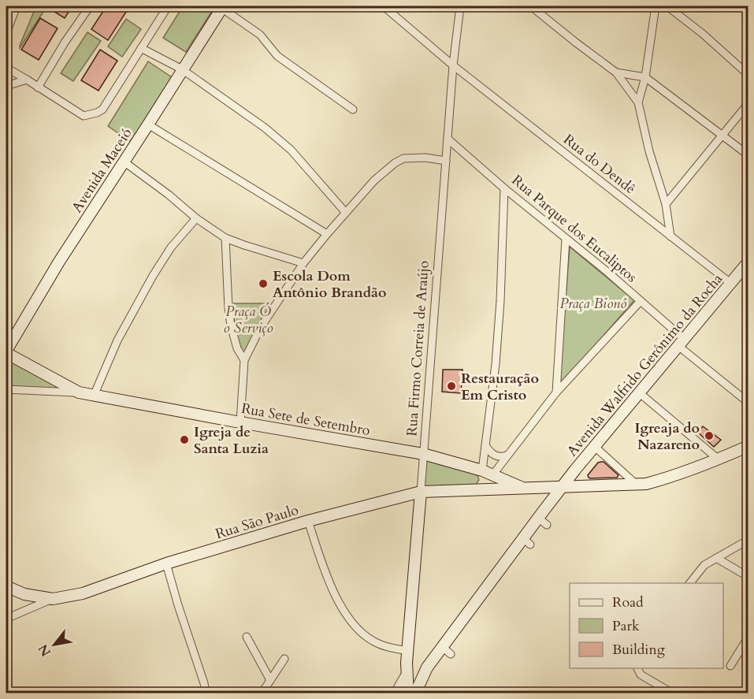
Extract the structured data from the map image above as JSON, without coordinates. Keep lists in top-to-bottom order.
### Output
{
  "streets": {
    "street": [
      "Rua do Dendê",
      "Avenida Maceió",
      "Rua Parque dos Eucaliptos",
      "Rua Firmo Correia de Araújo",
      "Avenida Walfrido Gerônimo da Rocha",
      "Rua Sete de Setembro",
      "Rua São Paulo"
    ]
  },
  "crossings": [
    ["Rua do Dendê", "Rua Firmo Correia de Araújo"],
    ["Rua do Dendê", "Avenida Walfrido Gerônimo da Rocha"],
    ["Avenida Maceió", "Rua Sete de Setembro"],
    ["Rua Parque dos Eucaliptos", "Rua Firmo Correia de Araújo"],
    ["Rua Parque dos Eucaliptos", "Avenida Walfrido Gerônimo da Rocha"],
    ["Rua Firmo Correia de Araújo", "Rua Sete de Setembro"],
    ["Rua Firmo Correia de Araújo", "Rua São Paulo"],
    ["Avenida Walfrido Gerônimo da Rocha", "Rua São Paulo"],
    ["Rua Sete de Setembro", "Rua São Paulo"]
  ],
  "parks": ["Praça Bionô", "Praça Ó o Serviço"],
  "places": [
    "Escola Dom Antônio Brandão",
    "Restauração Em Cristo",
    "Igreaja do Nazareno",
    "Igreja de Santa Luzia"
  ],
  "legend": ["Road", "Park", "Building"],
  "north": "bottom left"
}
